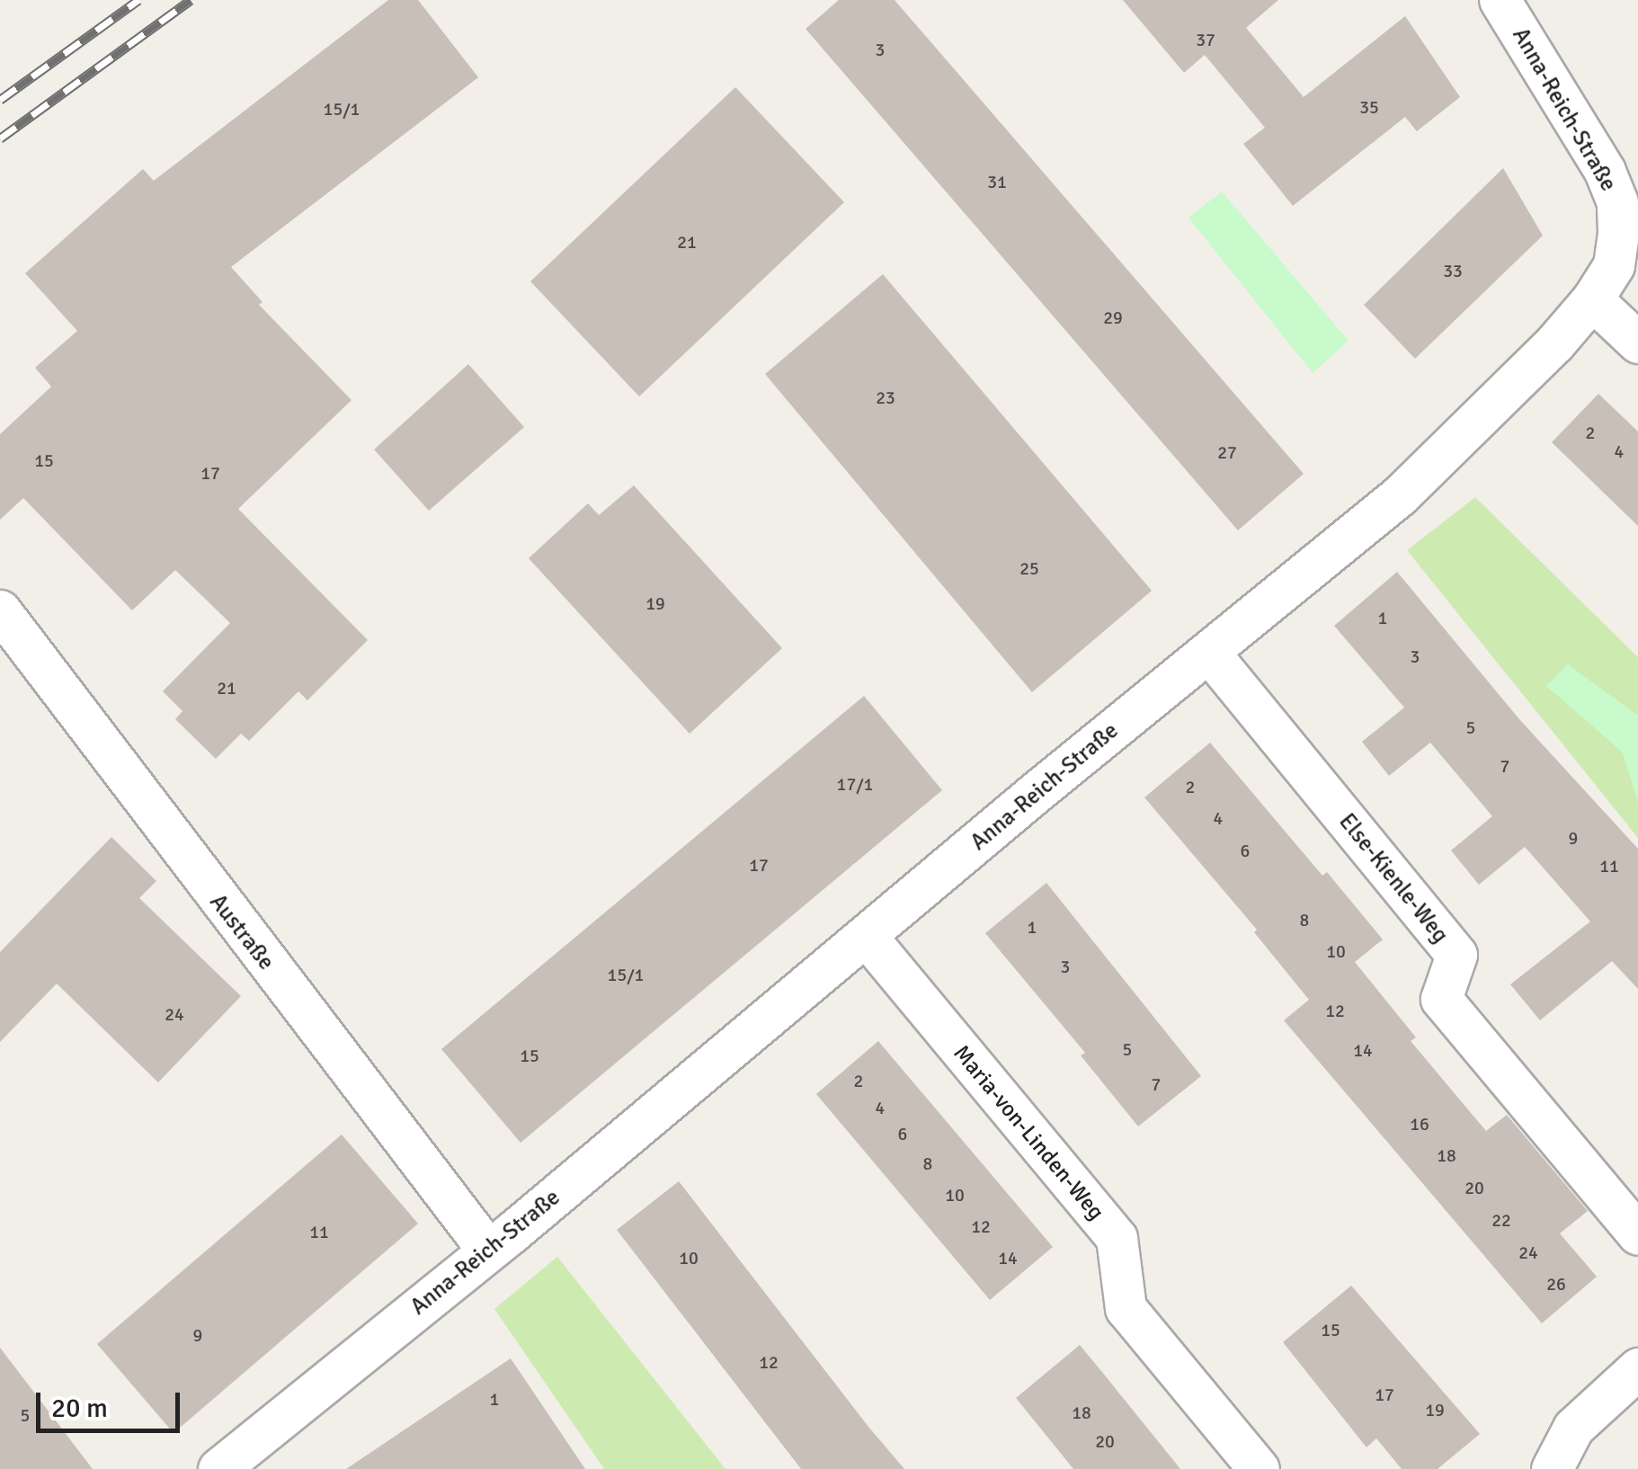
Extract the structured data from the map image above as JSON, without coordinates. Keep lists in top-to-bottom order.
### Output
{
  "streets": {
    "street": [
      "Anna-Reich-Straße",
      "Else-Kienle-Weg",
      "Austraße",
      "Maria-von-Linden-Weg"
    ]
  },
  "crossings": [
    ["Anna-Reich-Straße", "Else-Kienle-Weg"],
    ["Anna-Reich-Straße", "Austraße"],
    ["Anna-Reich-Straße", "Maria-von-Linden-Weg"]
  ],
  "house_numbers": [
    "37",
    "3",
    "35",
    "15/1",
    "31",
    "21",
    "33",
    "29",
    "23",
    "2",
    "4",
    "27",
    "15",
    "17",
    "25",
    "19",
    "1",
    "3",
    "21",
    "5",
    "7",
    "17/1",
    "2",
    "4",
    "9",
    "6",
    "17",
    "11",
    "8",
    "1",
    "10",
    "3",
    "15/1",
    "12",
    "24",
    "5",
    "14",
    "15",
    "2",
    "7",
    "4",
    "16",
    "6",
    "18",
    "8",
    "20",
    "10",
    "22",
    "12",
    "11",
    "24",
    "10",
    "14",
    "26",
    "15",
    "9",
    "12",
    "17",
    "1",
    "19",
    "18",
    "5",
    "20"
  ],
  "scale_bar": "20 m"
}
